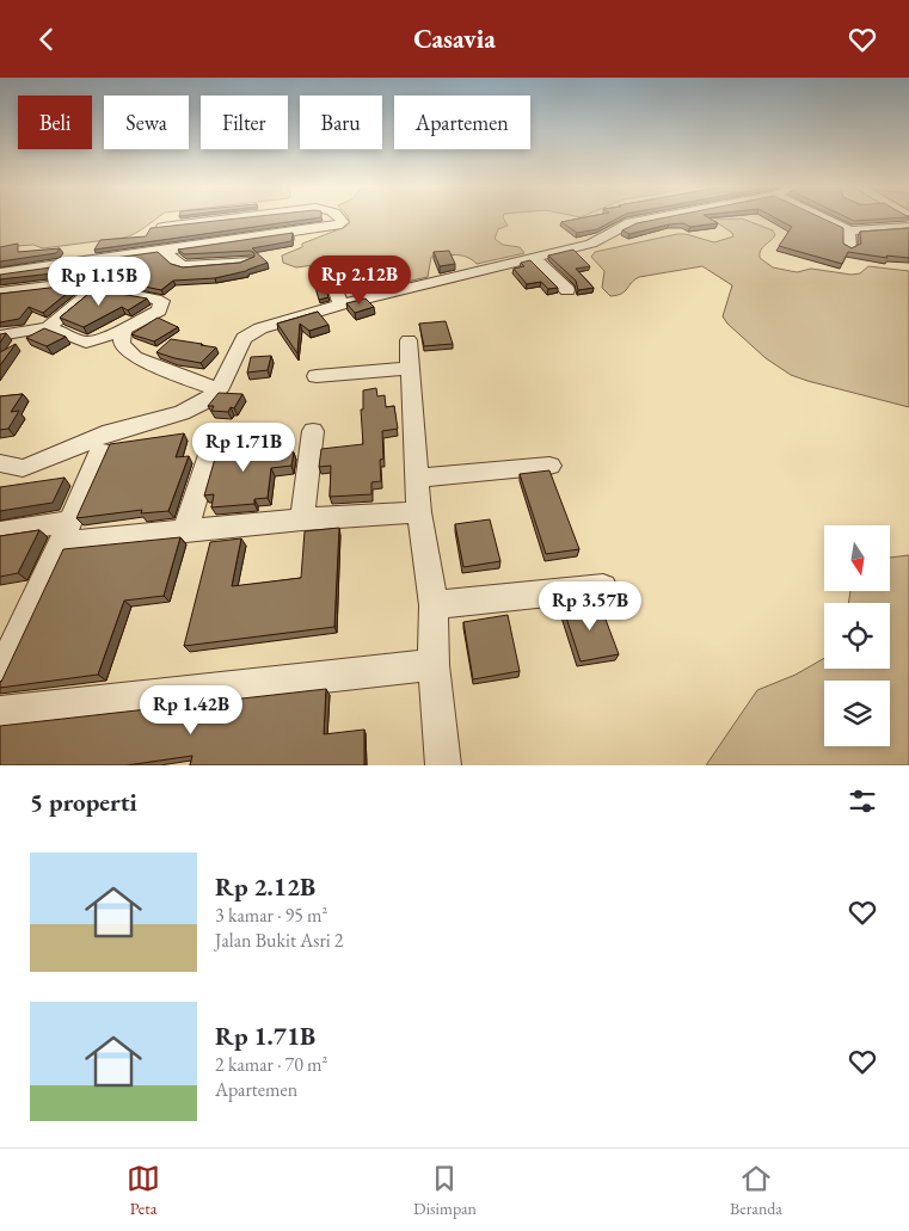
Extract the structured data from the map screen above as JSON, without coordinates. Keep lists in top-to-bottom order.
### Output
{
  "north": "bottom",
  "page": {
    "header": "Casavia",
    "chip": [
      "Beli",
      "Sewa",
      "Filter",
      "Baru",
      "Apartemen"
    ],
    "price": [
      "Rp 2.12B",
      "Rp 1.15B",
      "Rp 1.71B",
      "Rp 3.57B",
      "Rp 1.42B"
    ],
    "heading": "5 properti",
    "list": [
      {
        "name": "Rp 2.12B",
        "note": "3 kamar · 95 m² · Jalan Bukit Asri 2"
      },
      {
        "name": "Rp 1.71B",
        "note": "2 kamar · 70 m² · Apartemen"
      }
    ],
    "tabs": ["Peta", "Disimpan", "Beranda"]
  }
}
